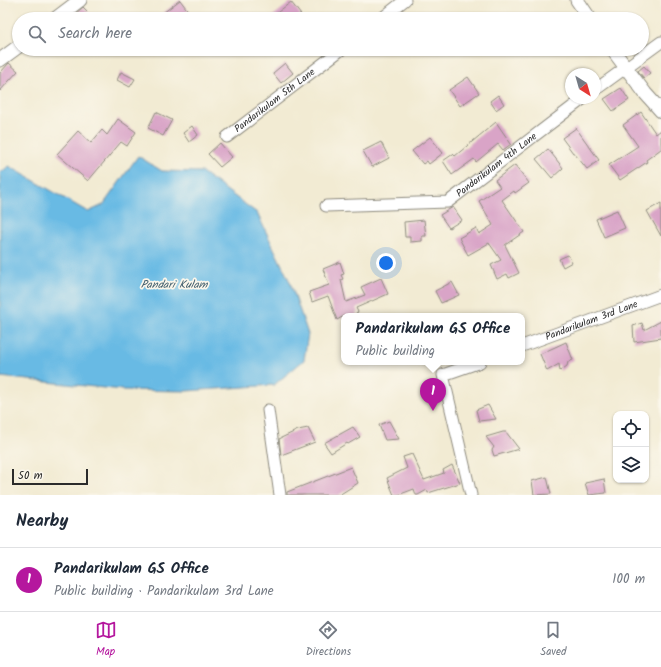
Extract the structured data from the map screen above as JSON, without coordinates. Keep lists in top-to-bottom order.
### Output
{
  "streets": {
    "street": ["Pandarikulam 5th Lane", "Pandarikulam 4th Lane", "Pandarikulam 3rd Lane"]
  },
  "water": ["Pandari Kulam"],
  "scale_bar": "50 m",
  "north": "bottom right",
  "page": {
    "search": "Search here",
    "popup": ["Pandarikulam GS Office", "Public building"],
    "pins": "1",
    "scale": "50 m",
    "heading": "Nearby",
    "list": [
      {
        "mark": "1",
        "name": "Pandarikulam GS Office",
        "note": "Public building · Pandarikulam 3rd Lane",
        "value": "100 m"
      }
    ],
    "nav": ["Map", "Directions", "Saved"]
  }
}
